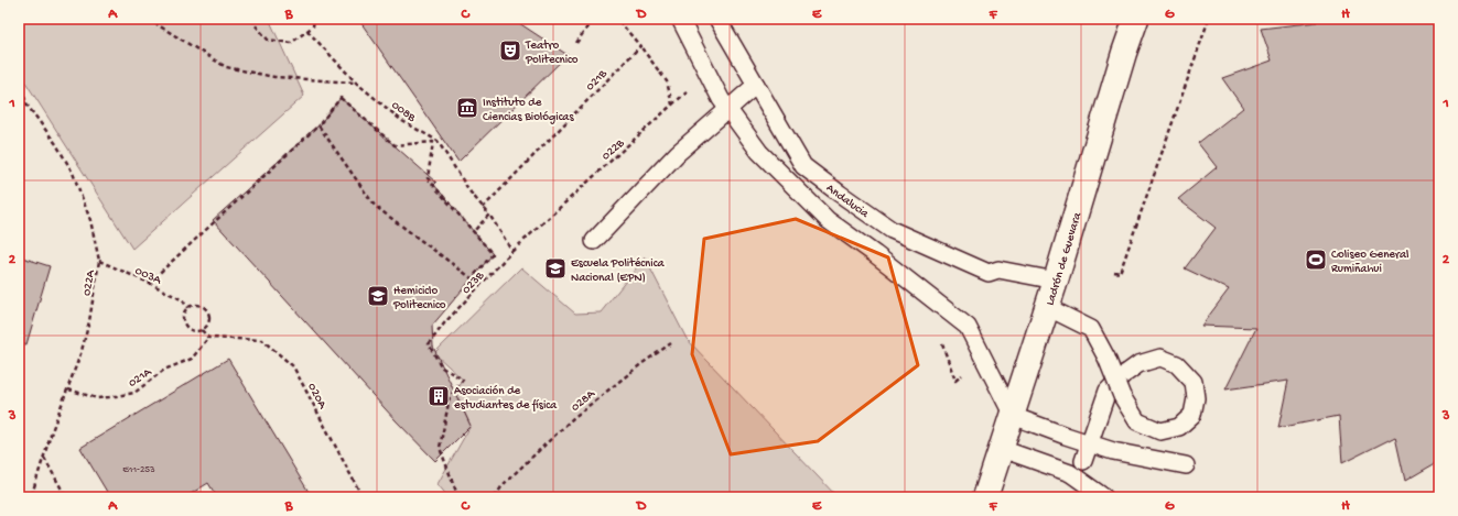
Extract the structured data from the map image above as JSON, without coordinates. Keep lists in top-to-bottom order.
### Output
{
  "streets": {
    "main road": ["Ladrón de Guevara"],
    "lane": ["Andalucia"],
    "path": [
      "021B",
      "008B",
      "022B",
      "003A",
      "023B",
      "022A",
      "021A",
      "020A",
      "028A"
    ]
  },
  "crossings": [
    ["021B", "008B"],
    ["021B", "022B"],
    ["022B", "023B"],
    ["Andalucia", "Ladrón de Guevara"],
    ["003A", "022A"],
    ["022A", "021A"],
    ["021A", "020A"]
  ],
  "places": {
    "theatre": ["Teatro Politecnico"],
    "museum": ["Instituto de Ciencias Biológicas"],
    "sports": ["Coliseo General Rumiñahui"],
    "school or university": ["Escuela Politécnica Nacional (EPN)", "Hemiciclo Politecnico"],
    "building": ["Asociación de estudiantes de física"]
  },
  "house_numbers": ["E11-253"],
  "grid": {
    "columns": [
      "A",
      "B",
      "C",
      "D",
      "E",
      "F",
      "G",
      "H"
    ],
    "rows": ["1", "2", "3"]
  }
}
